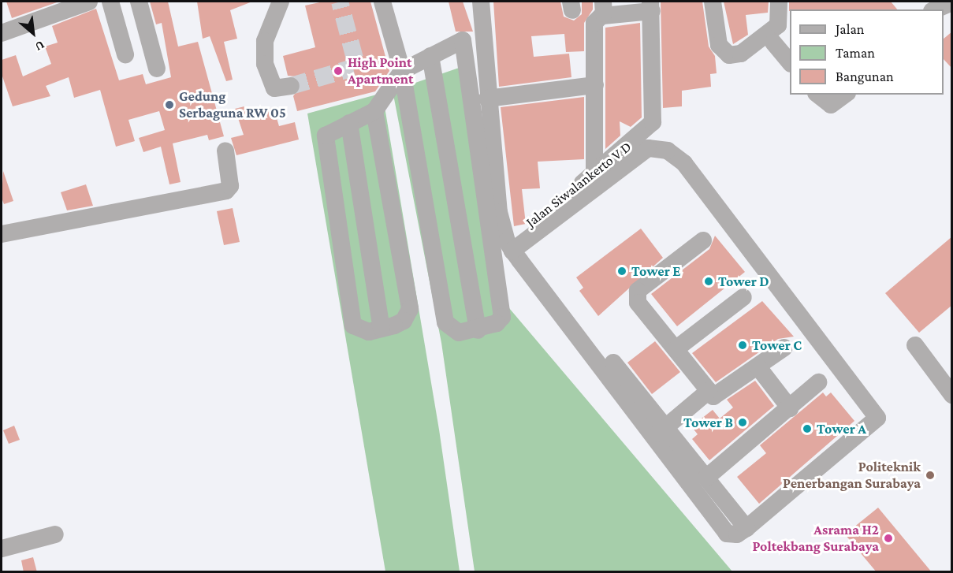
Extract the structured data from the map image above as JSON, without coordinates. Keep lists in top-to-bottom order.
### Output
{
  "streets": {
    "street": ["Jalan Siwalankerto V D"]
  },
  "places": [
    "High Point Apartment",
    "Gedung Serbaguna RW 05",
    "Tower E",
    "Tower D",
    "Tower C",
    "Tower B",
    "Tower A",
    "Politeknik Penerbangan Surabaya",
    "Asrama H2 Poltekbang Surabaya"
  ],
  "legend": ["Jalan", "Taman", "Bangunan"],
  "north": "bottom right"
}
